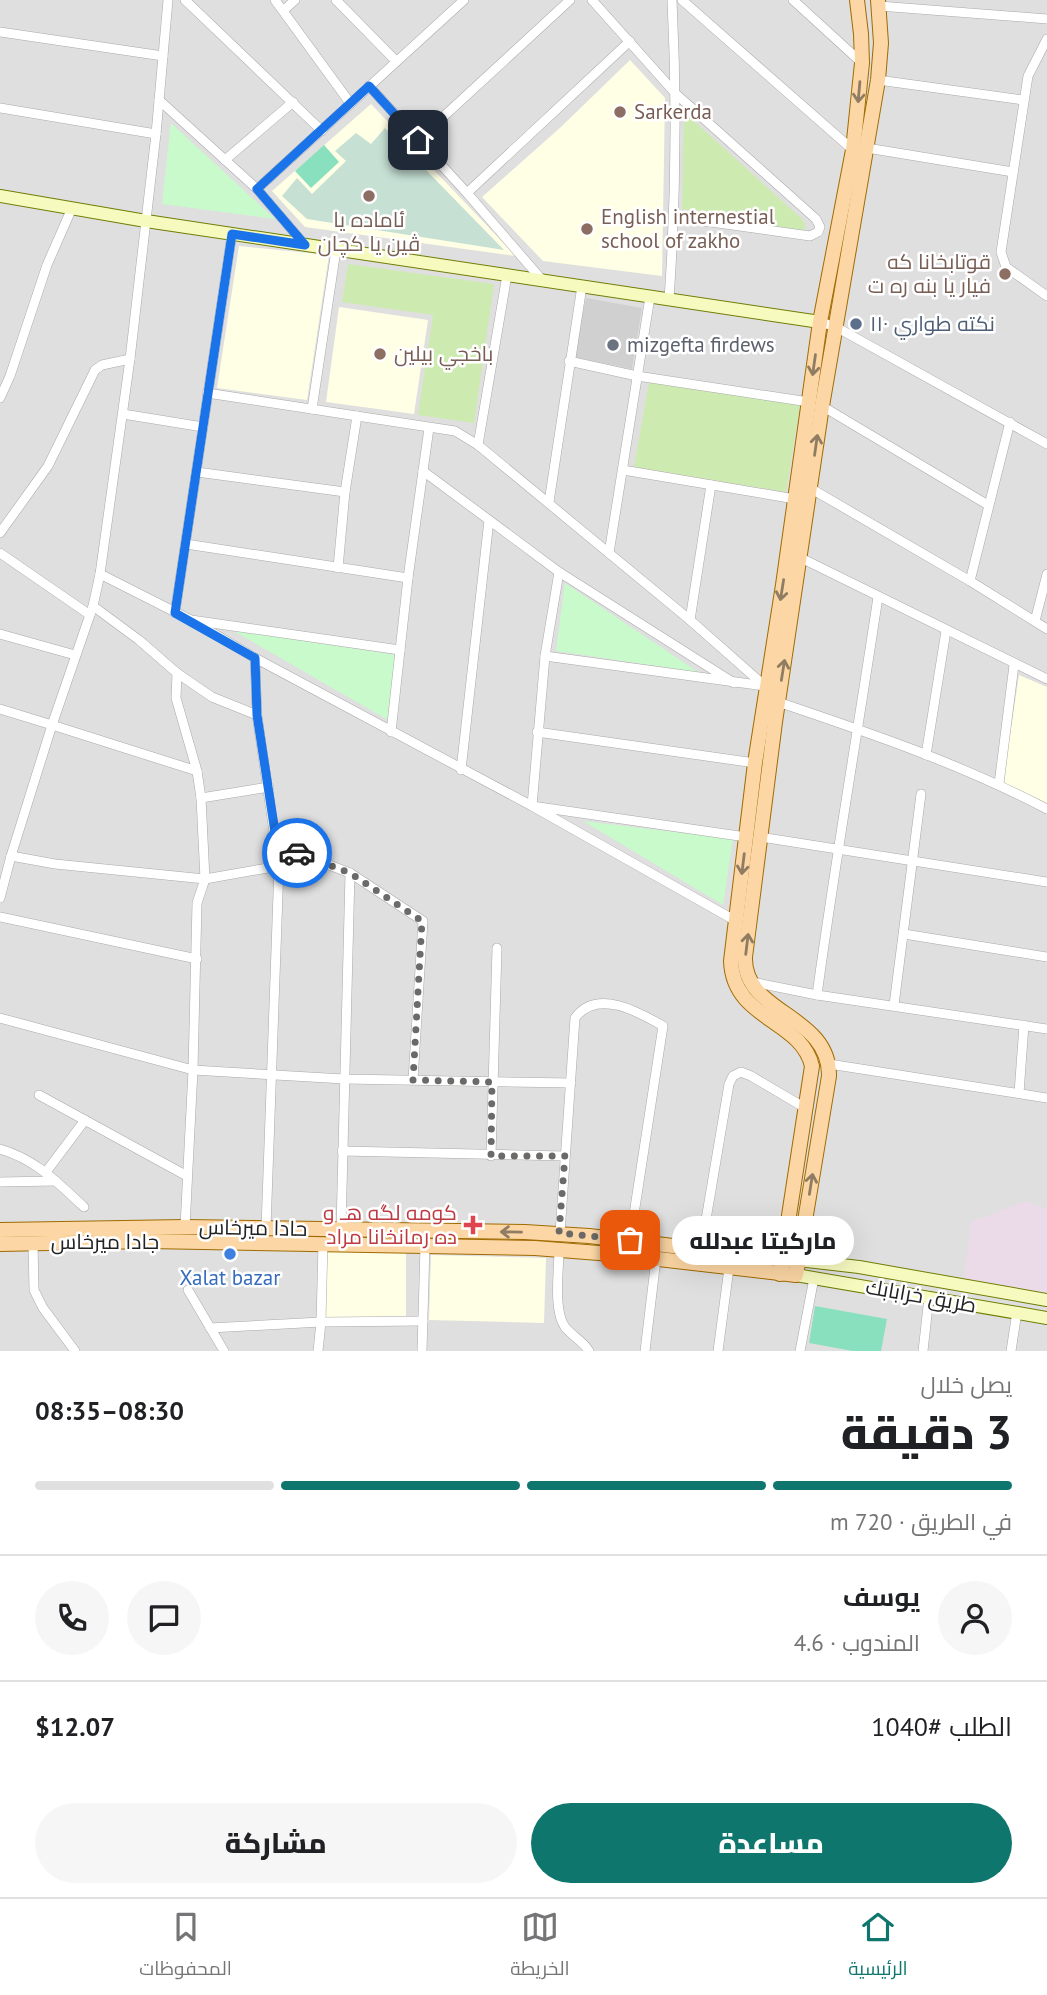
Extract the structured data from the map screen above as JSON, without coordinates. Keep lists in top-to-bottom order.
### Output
{
  "streets": {
    "main road": ["حادا ميرخاس", "جادا ميرخاس", "طريق خرابابك"]
  },
  "crossings": [
    ["حادا ميرخاس", "جادا ميرخاس"],
    ["جادا ميرخاس", "طريق خرابابك"]
  ],
  "places": {
    "other": [
      "Sarkerda",
      "ئاماده یا ڤین یا کچان",
      "English internestial school of zakho",
      "قوتابخانا كه فيار يا بنه ره ت",
      "نكته طواري ١١٠",
      "mizgefta firdews",
      "باخجي بيلين",
      "ماركيتا عبدلله",
      "Xalat bazar"
    ],
    "health": ["كومه لگه هـ و ده رمانخانا مراد"]
  },
  "page": {
    "bubble": "ماركيتا عبدلله",
    "heading": ["3 دقيقة", "يصل خلال", "08:30–08:35"],
    "panel": [
      "يوسف",
      "المندوب · 4.6",
      "الطلب #1040",
      "$12.07"
    ],
    "bar": "في الطريق · 720 m",
    "buttons": ["مساعدة", "مشاركة"],
    "tabs": ["الرئيسية", "الخريطة", "المحفوظات"]
  }
}
